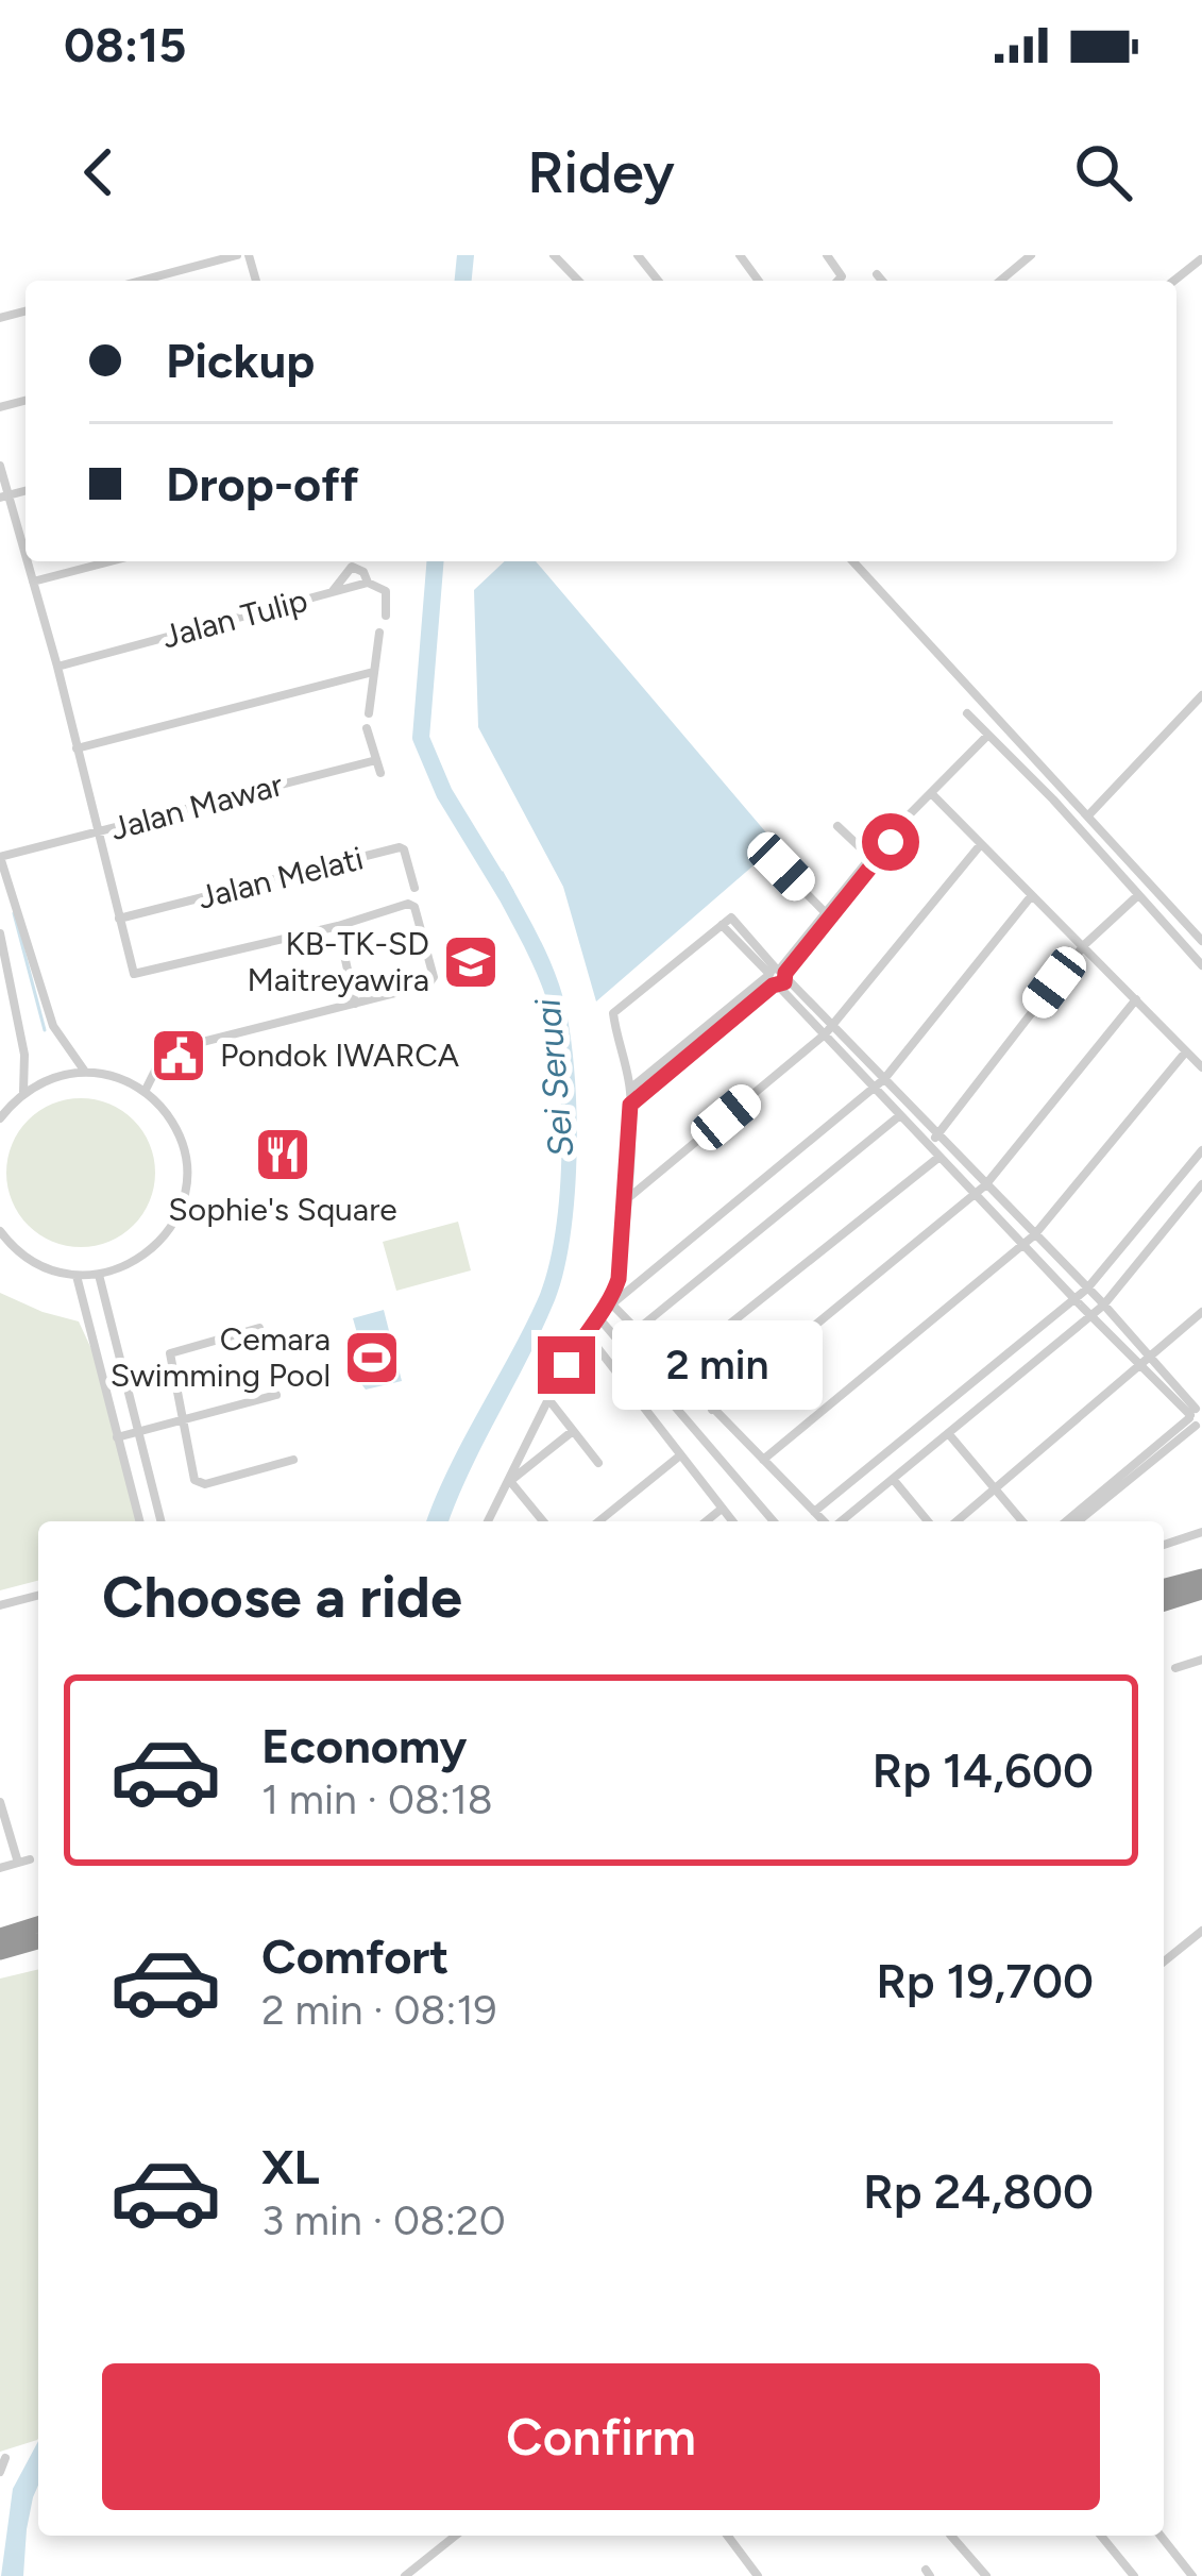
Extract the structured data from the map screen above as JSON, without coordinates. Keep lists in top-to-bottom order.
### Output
{
  "streets": {
    "street": ["Jalan Tulip", "Jalan Mawar", "Jalan Melati"]
  },
  "water": ["Sei Seruai"],
  "places": {
    "school or university": ["KB-TK-SD Maitreyawira"],
    "public building": ["Pondok IWARCA"],
    "restaurant": ["Sophie's Square"],
    "sports": ["Cemara Swimming Pool"]
  },
  "page": {
    "status": "08:15",
    "header": "Ridey",
    "banner": ["Pickup", "Drop-off"],
    "bubble": "2 min",
    "heading": "Choose a ride",
    "list": [
      {
        "name": "Economy",
        "note": "1 min · 08:18",
        "value": "Rp 14,600"
      },
      {
        "name": "Comfort",
        "note": "2 min · 08:19",
        "value": "Rp 19,700"
      },
      {
        "name": "XL",
        "note": "3 min · 08:20",
        "value": "Rp 24,800"
      }
    ],
    "buttons": "Confirm"
  }
}
